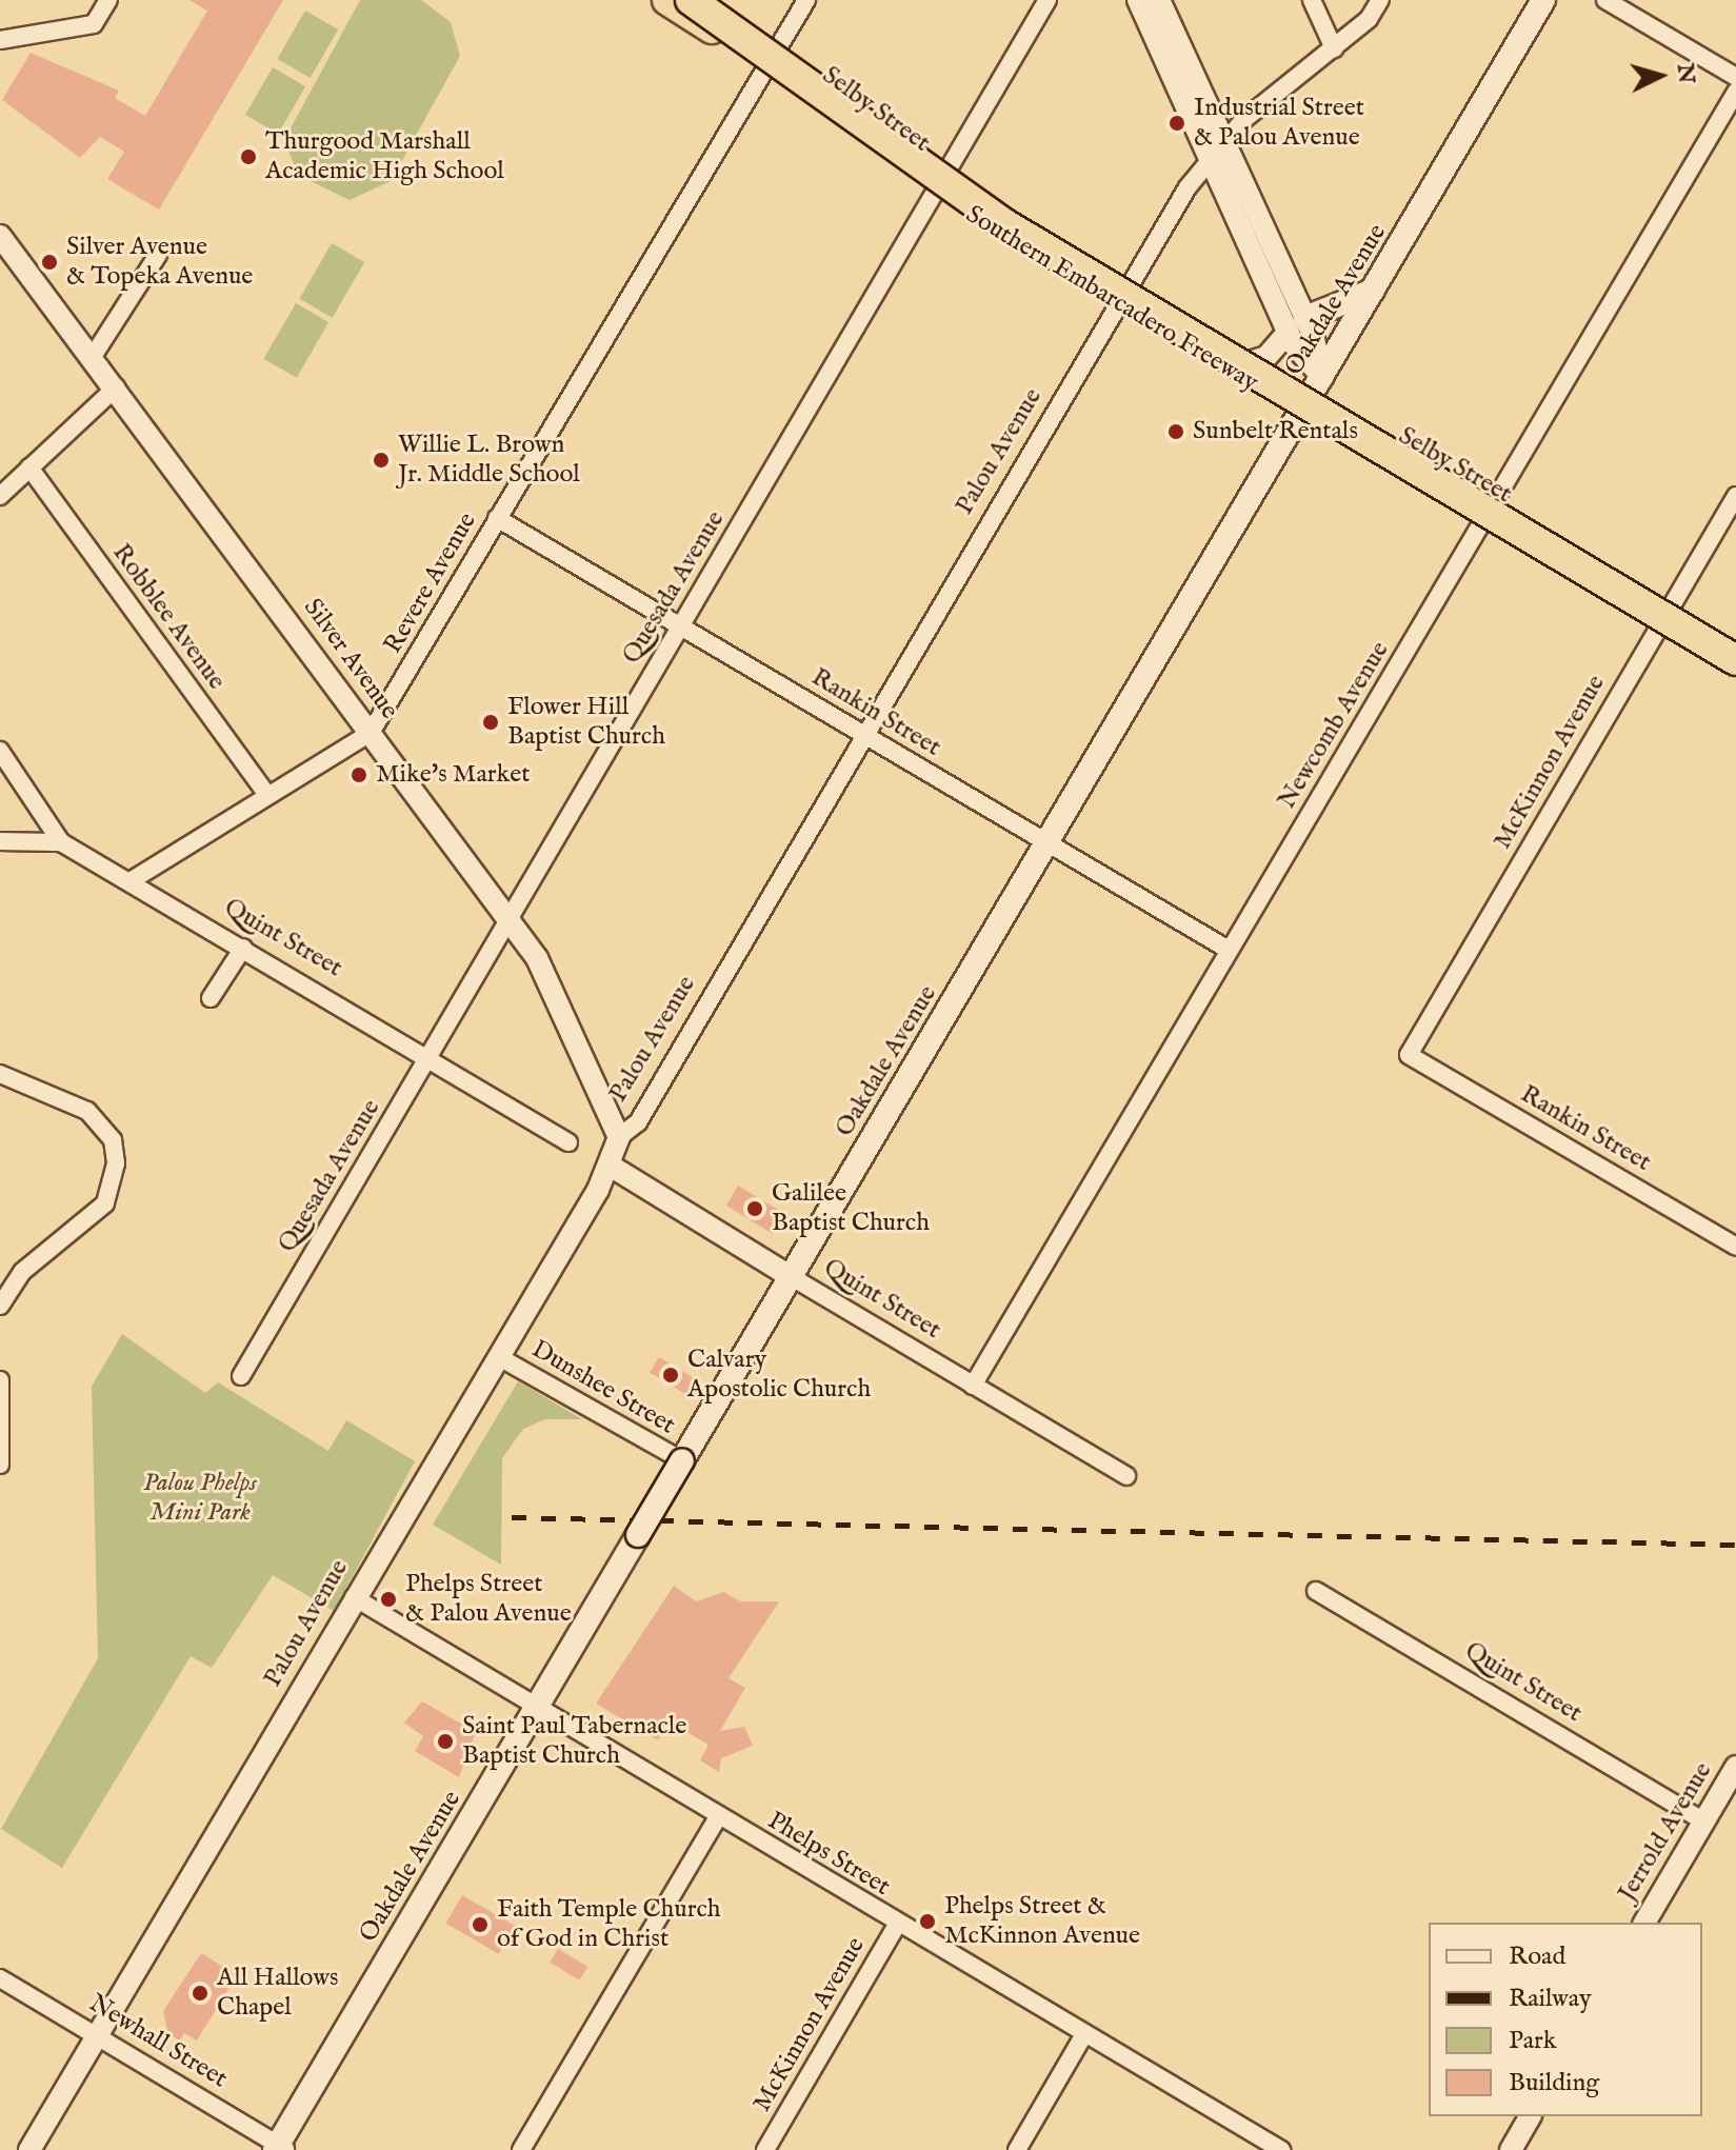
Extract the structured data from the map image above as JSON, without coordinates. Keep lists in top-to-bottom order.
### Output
{
  "streets": {
    "highway": ["Southern Embarcadero Freeway"],
    "main road": ["Oakdale Avenue"],
    "street": [
      "Selby Street",
      "Palou Avenue",
      "Revere Avenue",
      "Quesada Avenue",
      "Robblee Avenue",
      "Silver Avenue",
      "Rankin Street",
      "Newcomb Avenue",
      "McKinnon Avenue",
      "Quint Street",
      "Dunshee Street",
      "Jerrold Avenue",
      "Phelps Street",
      "Newhall Street"
    ]
  },
  "crossings": [
    ["Selby Street", "Southern Embarcadero Freeway"],
    ["Selby Street", "Oakdale Avenue"],
    ["Selby Street", "Palou Avenue"],
    ["Selby Street", "Revere Avenue"],
    ["Selby Street", "Quesada Avenue"],
    ["Selby Street", "Newcomb Avenue"],
    ["Selby Street", "McKinnon Avenue"],
    ["Southern Embarcadero Freeway", "Revere Avenue"],
    ["Oakdale Avenue", "Rankin Street"],
    ["Oakdale Avenue", "Quint Street"],
    ["Oakdale Avenue", "Dunshee Street"],
    ["Oakdale Avenue", "Phelps Street"],
    ["Oakdale Avenue", "Newhall Street"],
    ["Palou Avenue", "Silver Avenue"],
    ["Palou Avenue", "Rankin Street"],
    ["Palou Avenue", "Quint Street"],
    ["Palou Avenue", "Dunshee Street"],
    ["Palou Avenue", "Phelps Street"],
    ["Palou Avenue", "Newhall Street"],
    ["Revere Avenue", "Robblee Avenue"],
    ["Revere Avenue", "Silver Avenue"],
    ["Revere Avenue", "Rankin Street"],
    ["Revere Avenue", "Quint Street"],
    ["Quesada Avenue", "Silver Avenue"],
    ["Quesada Avenue", "Rankin Street"],
    ["Quesada Avenue", "Quint Street"],
    ["Rankin Street", "Newcomb Avenue"],
    ["Rankin Street", "McKinnon Avenue"],
    ["Newcomb Avenue", "Quint Street"],
    ["McKinnon Avenue", "Phelps Street"],
    ["Quint Street", "Jerrold Avenue"]
  ],
  "parks": ["Palou Phelps Mini Park"],
  "places": [
    "Industrial Street & Palou Avenue",
    "Thurgood Marshall Academic High School",
    "Silver Avenue & Topeka Avenue",
    "Sunbelt Rentals",
    "Willie L. Brown Jr. Middle School",
    "Flower Hill Baptist Church",
    "Mike's Market",
    "Galilee Baptist Church",
    "Calvary Apostolic Church",
    "Phelps Street & Palou Avenue",
    "Saint Paul Tabernacle Baptist Church",
    "Phelps Street & McKinnon Avenue",
    "Faith Temple Church of God in Christ",
    "All Hallows Chapel"
  ],
  "legend": [
    "Road",
    "Railway",
    "Park",
    "Building"
  ],
  "north": "right"
}
